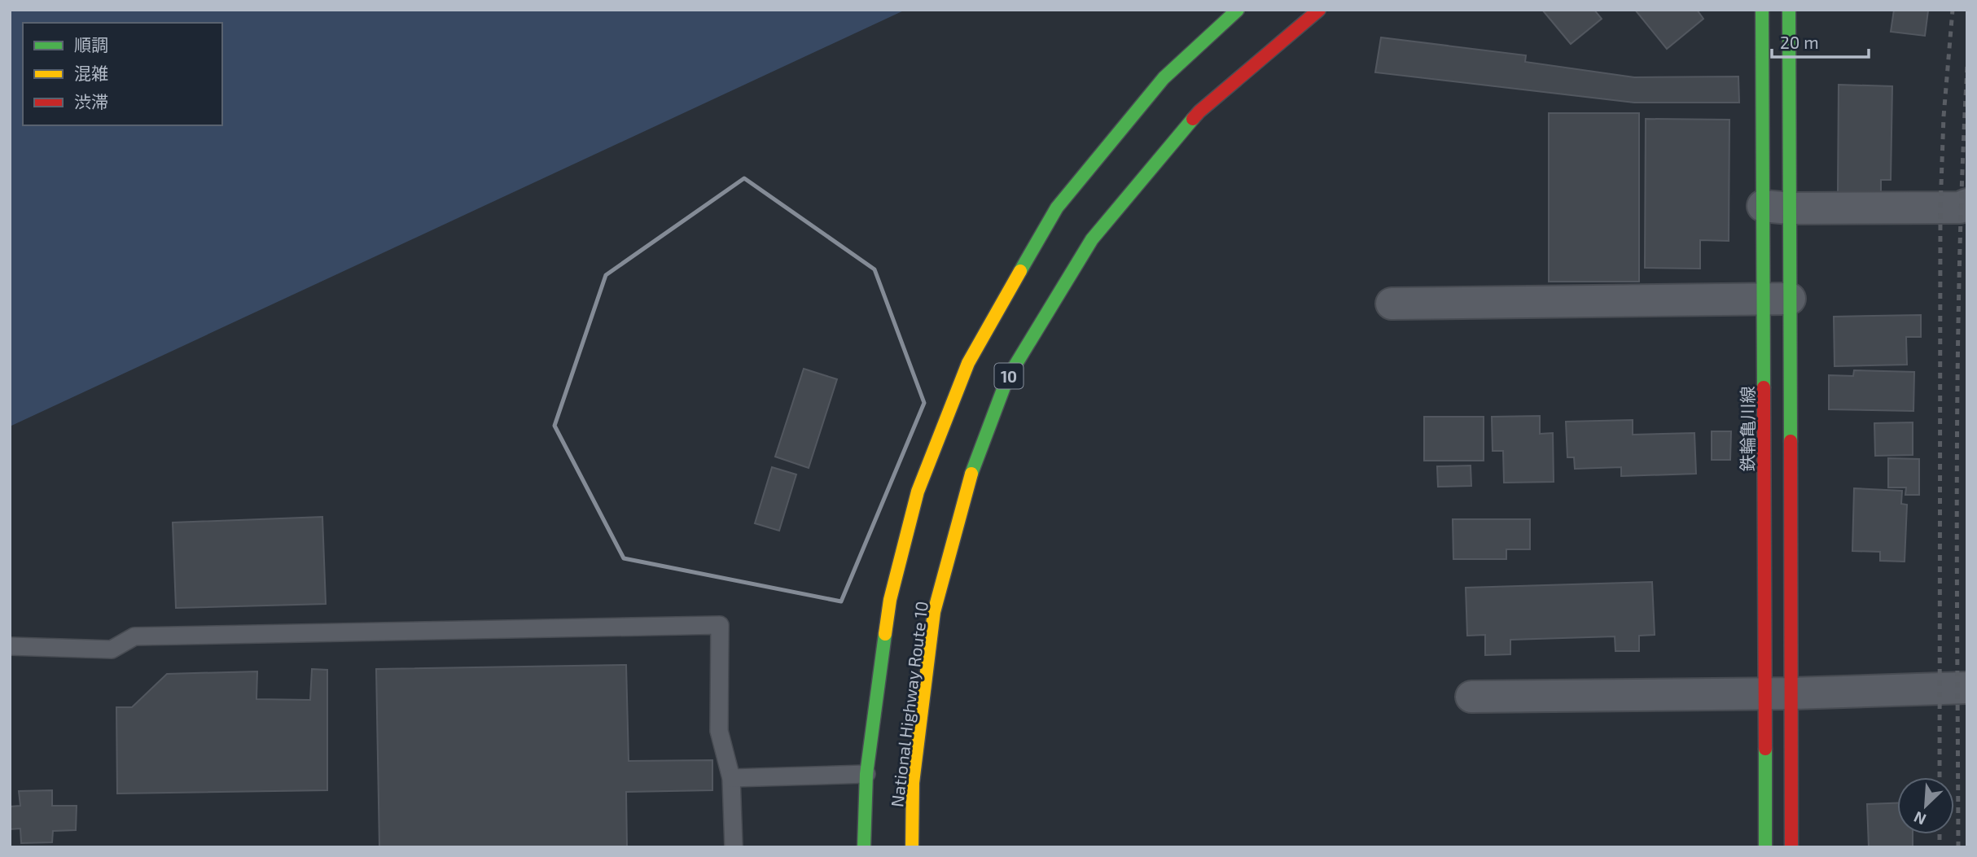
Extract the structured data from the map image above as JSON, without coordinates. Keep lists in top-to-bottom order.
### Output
{
  "streets": {
    "main road": ["10", "鉄輪亀川線", "National Highway Route 10"]
  },
  "legend": ["順調", "混雑", "渋滞"],
  "scale_bar": "20 m",
  "north": "bottom left"
}
